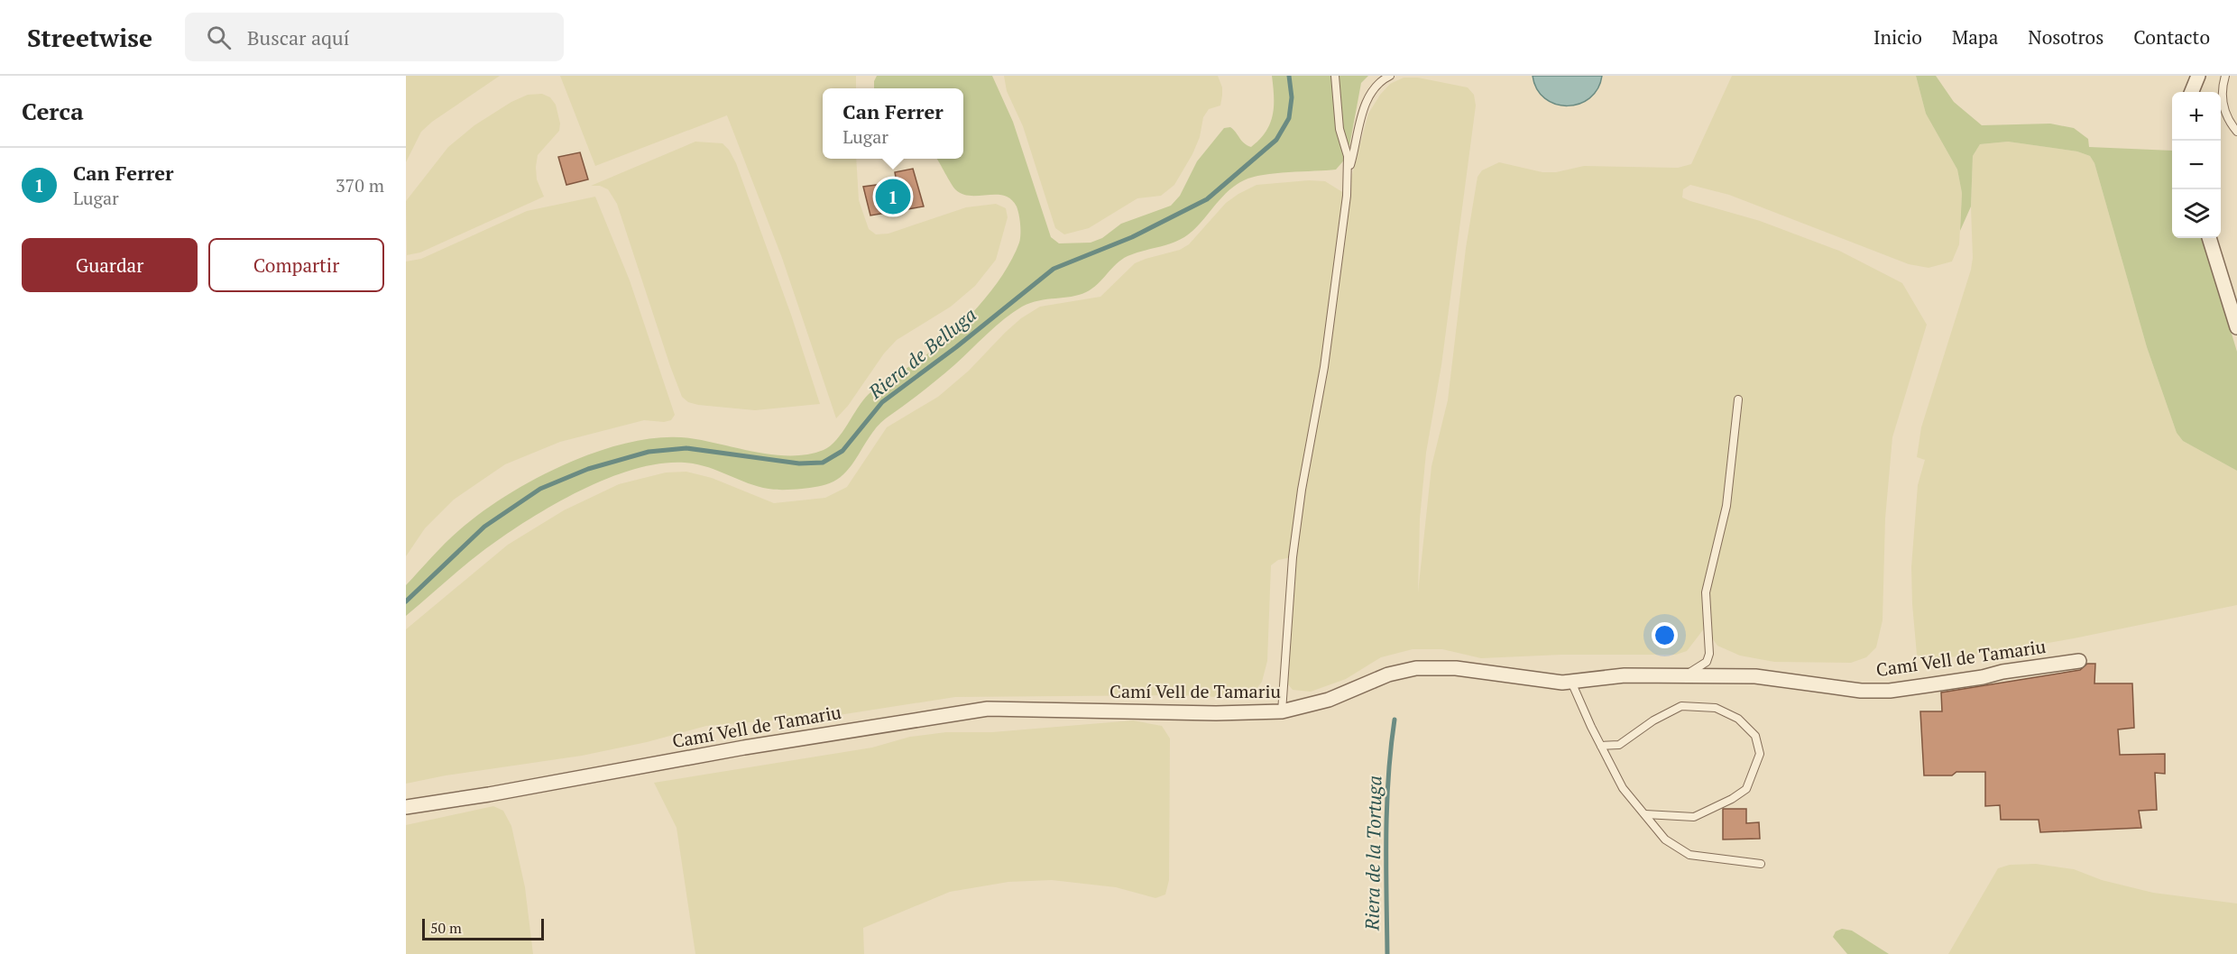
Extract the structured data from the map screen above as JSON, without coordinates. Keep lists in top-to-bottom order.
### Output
{
  "streets": {
    "street": ["Camí Vell de Tamariu"]
  },
  "water": ["Riera de Belluga", "Riera de la Tortuga"],
  "scale_bar": "50 m",
  "page": {
    "header": "Streetwise",
    "search": "Buscar aquí",
    "nav": [
      "Inicio",
      "Mapa",
      "Nosotros",
      "Contacto"
    ],
    "heading": "Cerca",
    "popup": ["Can Ferrer", "Lugar"],
    "map_buttons": ["+", "−"],
    "list": [
      {
        "mark": "1",
        "name": "Can Ferrer",
        "note": "Lugar",
        "value": "370 m"
      }
    ],
    "pins": "1",
    "buttons": ["Guardar", "Compartir"],
    "scale": "50 m"
  }
}
